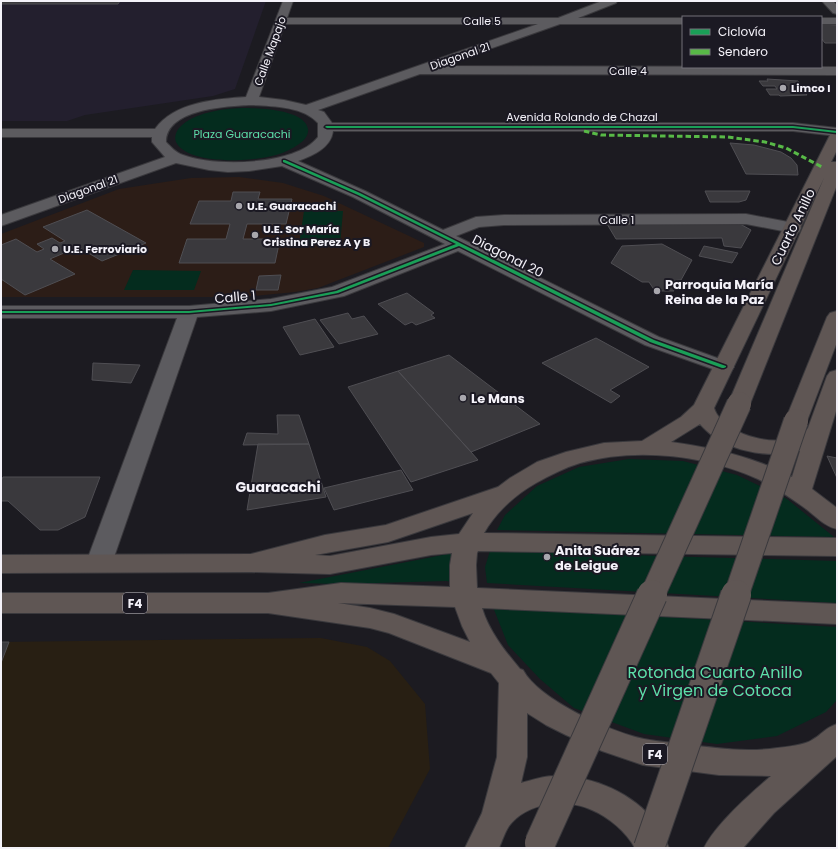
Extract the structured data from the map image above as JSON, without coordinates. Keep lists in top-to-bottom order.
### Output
{
  "streets": {
    "highway": ["Cuarto Anillo", "F4"],
    "street": [
      "Calle 5",
      "Calle Mapajo",
      "Diagonal 21",
      "Calle 4",
      "Avenida Rolando de Chazal",
      "Calle 1",
      "Diagonal 20"
    ]
  },
  "crossings": [
    ["Calle 5", "Calle Mapajo"],
    ["Calle 5", "Diagonal 21"],
    ["Diagonal 21", "Calle 4"],
    ["Calle 1", "Cuarto Anillo"],
    ["Calle 1", "Diagonal 20"],
    ["Cuarto Anillo", "Diagonal 20"],
    ["Cuarto Anillo", "F4"]
  ],
  "districts": ["Guaracachi"],
  "parks": ["Plaza Guaracachi", "Rotonda Cuarto Anillo y Virgen de Cotoca"],
  "places": [
    "Limco I",
    "U.E. Guaracachi",
    "U.E. Sor María Cristina Perez A y B",
    "U.E. Ferroviario",
    "Parroquia María Reina de la Paz",
    "Le Mans",
    "Anita Suárez de Leigue"
  ],
  "legend": ["Ciclovía", "Sendero"]
}
